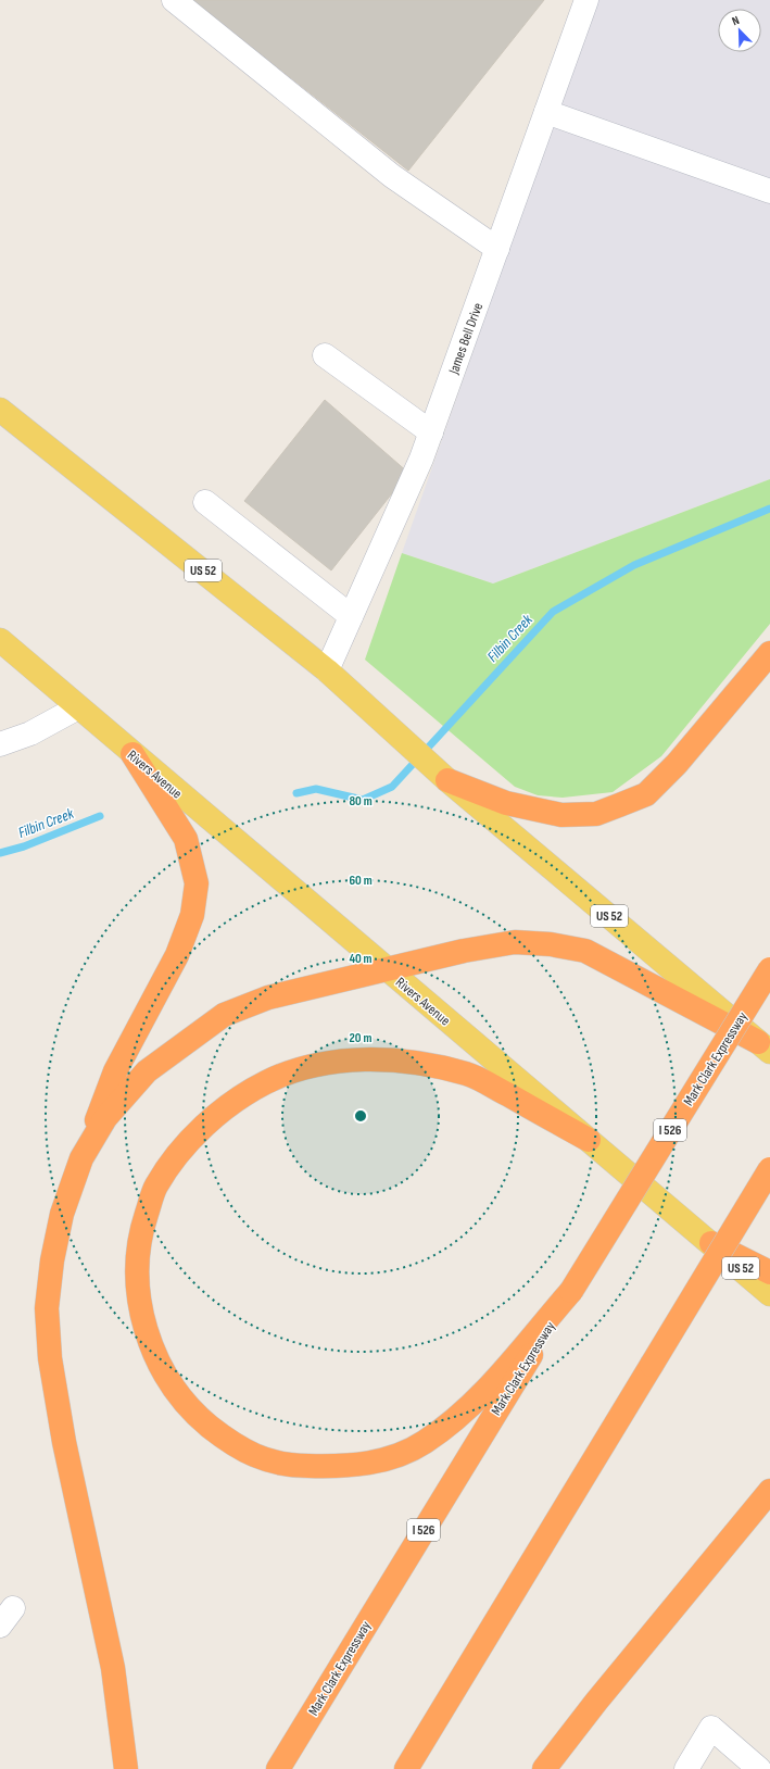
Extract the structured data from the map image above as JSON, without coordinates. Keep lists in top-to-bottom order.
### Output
{
  "streets": {
    "highway": ["Mark Clark Expressway", "I 526"],
    "main road": ["US 52", "Rivers Avenue"],
    "street": ["James Bell Drive"]
  },
  "crossings": [
    ["James Bell Drive", "US 52"]
  ],
  "water": ["Filbin Creek"],
  "north": "top left",
  "rings": [
    "80 m",
    "60 m",
    "40 m",
    "20 m"
  ]
}
